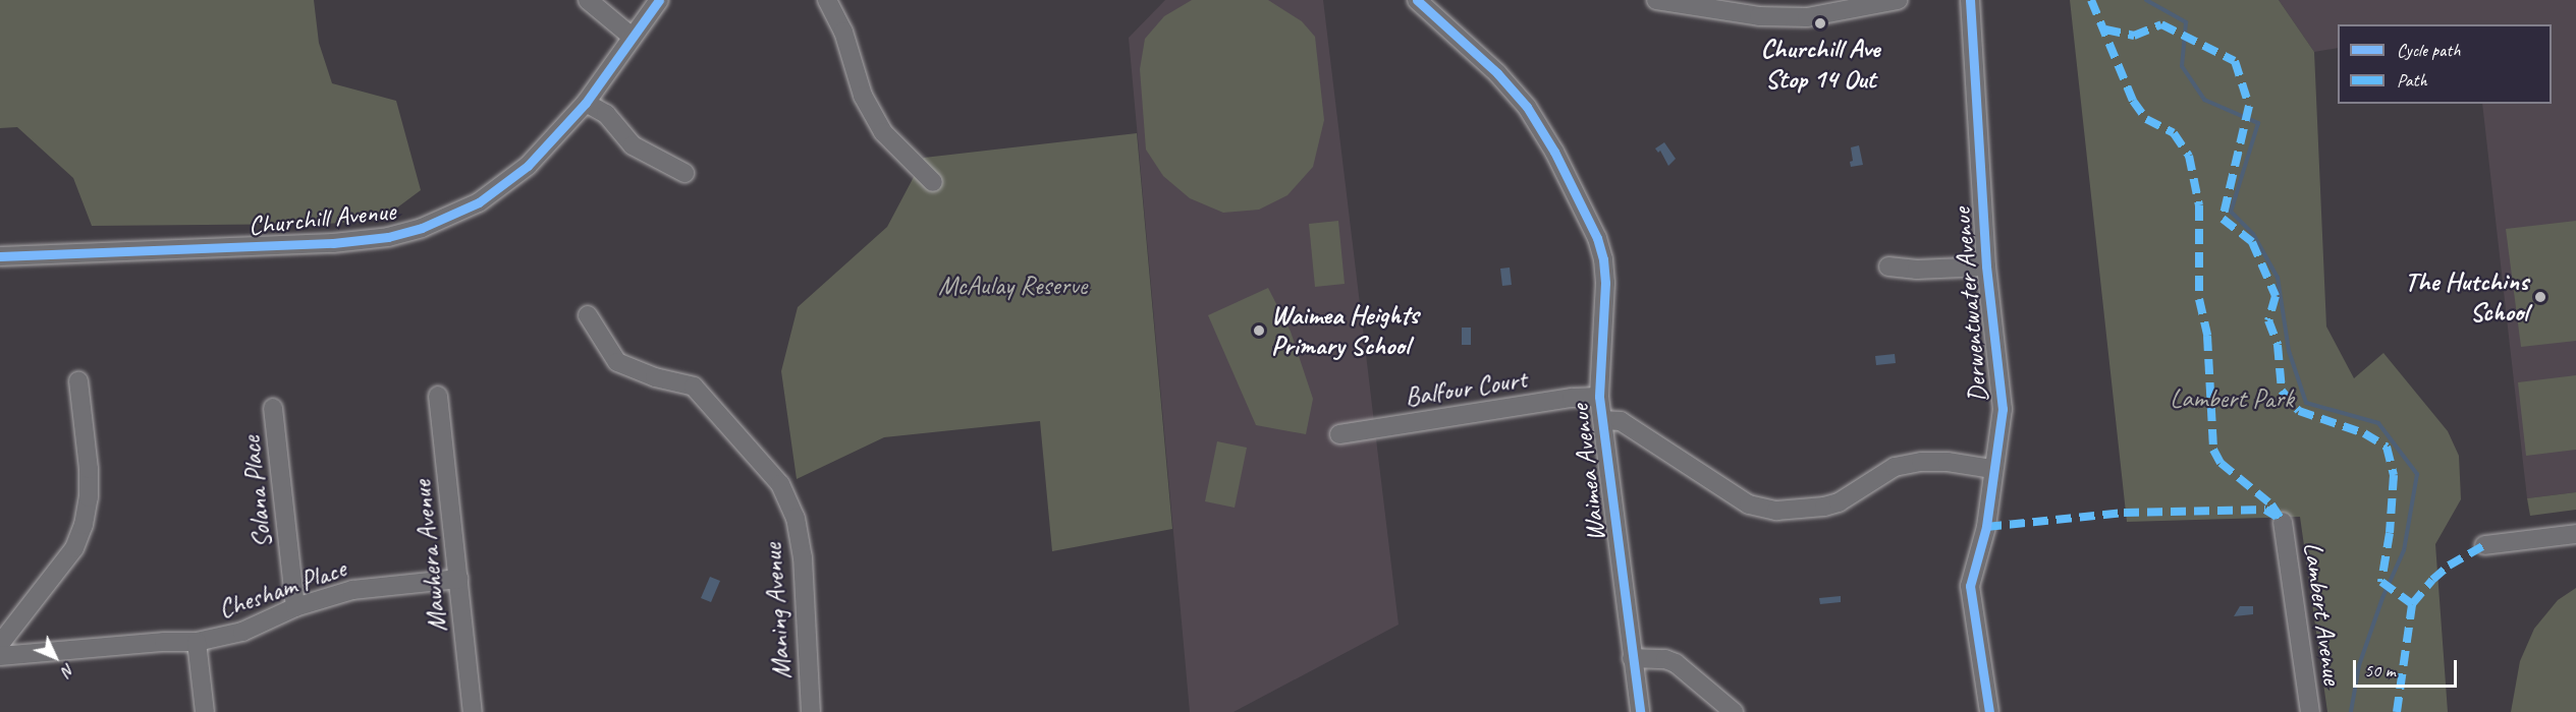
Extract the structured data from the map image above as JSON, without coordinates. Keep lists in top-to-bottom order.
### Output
{
  "streets": {
    "street": [
      "Churchill Avenue",
      "Derwentwater Avenue",
      "Balfour Court",
      "Waimea Avenue",
      "Solana Place",
      "Mawhera Avenue",
      "Chesham Place",
      "Maning Avenue",
      "Lambert Avenue"
    ]
  },
  "crossings": [
    ["Balfour Court", "Waimea Avenue"],
    ["Solana Place", "Chesham Place"],
    ["Mawhera Avenue", "Chesham Place"]
  ],
  "parks": ["McAulay Reserve", "Lambert Park"],
  "places": ["Churchill Ave Stop 14 Out", "The Hutchins School", "Waimea Heights Primary School"],
  "legend": ["Cycle path", "Path"],
  "scale_bar": "50 m",
  "north": "bottom right"
}
